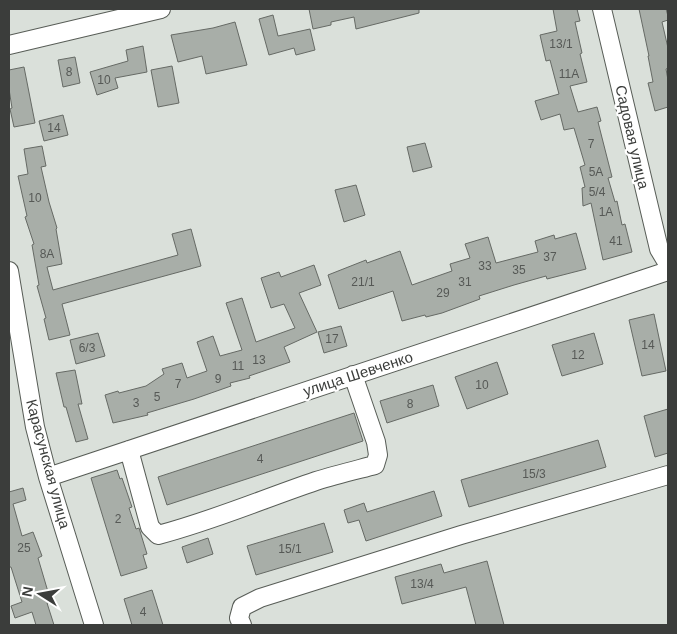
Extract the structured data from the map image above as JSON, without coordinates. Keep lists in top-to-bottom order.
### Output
{
  "streets": {
    "street": ["Садовая улица", "улица Шевченко", "Карасунская улица"]
  },
  "crossings": [
    ["улица Шевченко", "Карасунская улица"]
  ],
  "house_numbers": [
    "13/1",
    "8",
    "11А",
    "10",
    "14",
    "7",
    "5А",
    "5/4",
    "10",
    "1А",
    "41",
    "8А",
    "37",
    "33",
    "35",
    "21/1",
    "31",
    "29",
    "17",
    "14",
    "6/3",
    "12",
    "13",
    "11",
    "9",
    "7",
    "10",
    "5",
    "3",
    "8",
    "4",
    "15/3",
    "2",
    "25",
    "15/1",
    "13/4",
    "4"
  ],
  "north": "left"
}
